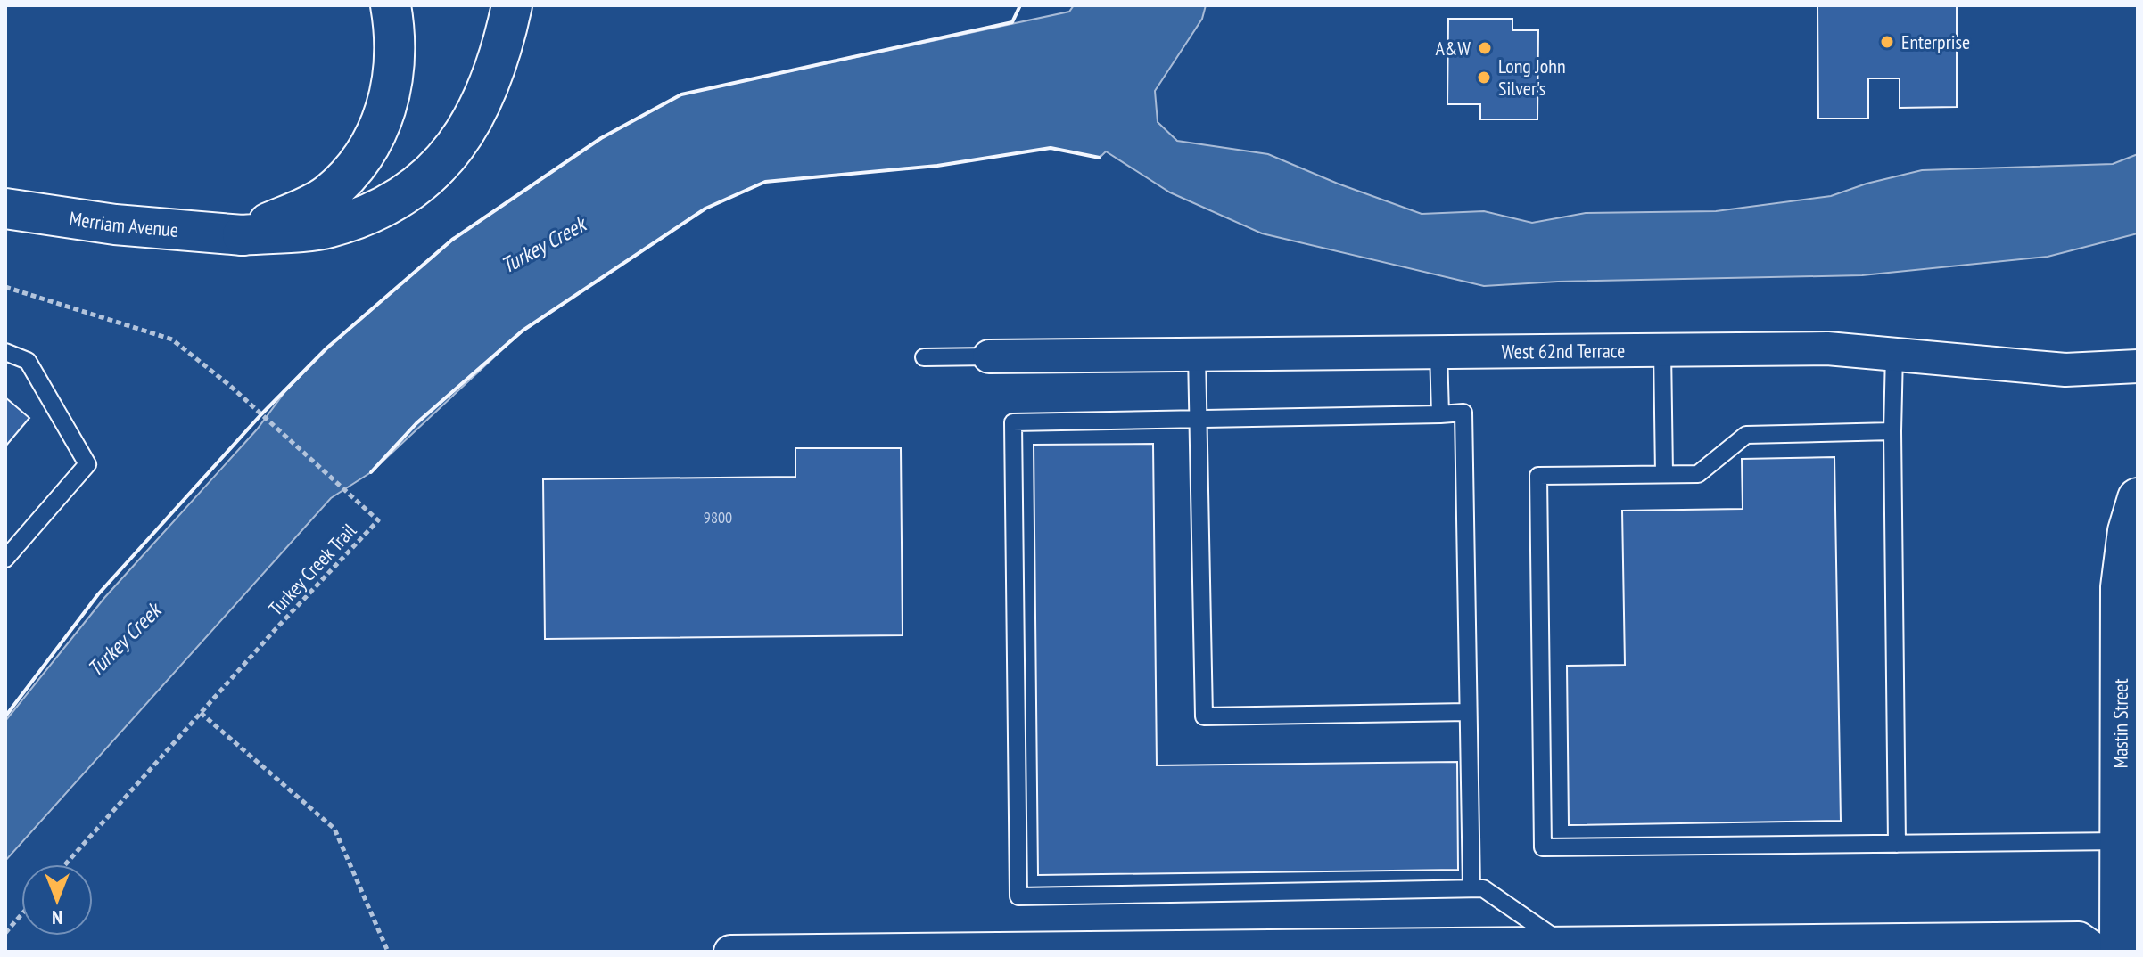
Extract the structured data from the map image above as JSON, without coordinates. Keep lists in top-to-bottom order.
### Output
{
  "streets": {
    "main road": ["Merriam Avenue", "Mastin Street"],
    "street": ["West 62nd Terrace"],
    "path": ["Turkey Creek Trail"]
  },
  "water": ["Turkey Creek"],
  "places": ["Enterprise", "A&W", "Long John Silver's"],
  "house_numbers": ["9800"],
  "north": "bottom"
}
